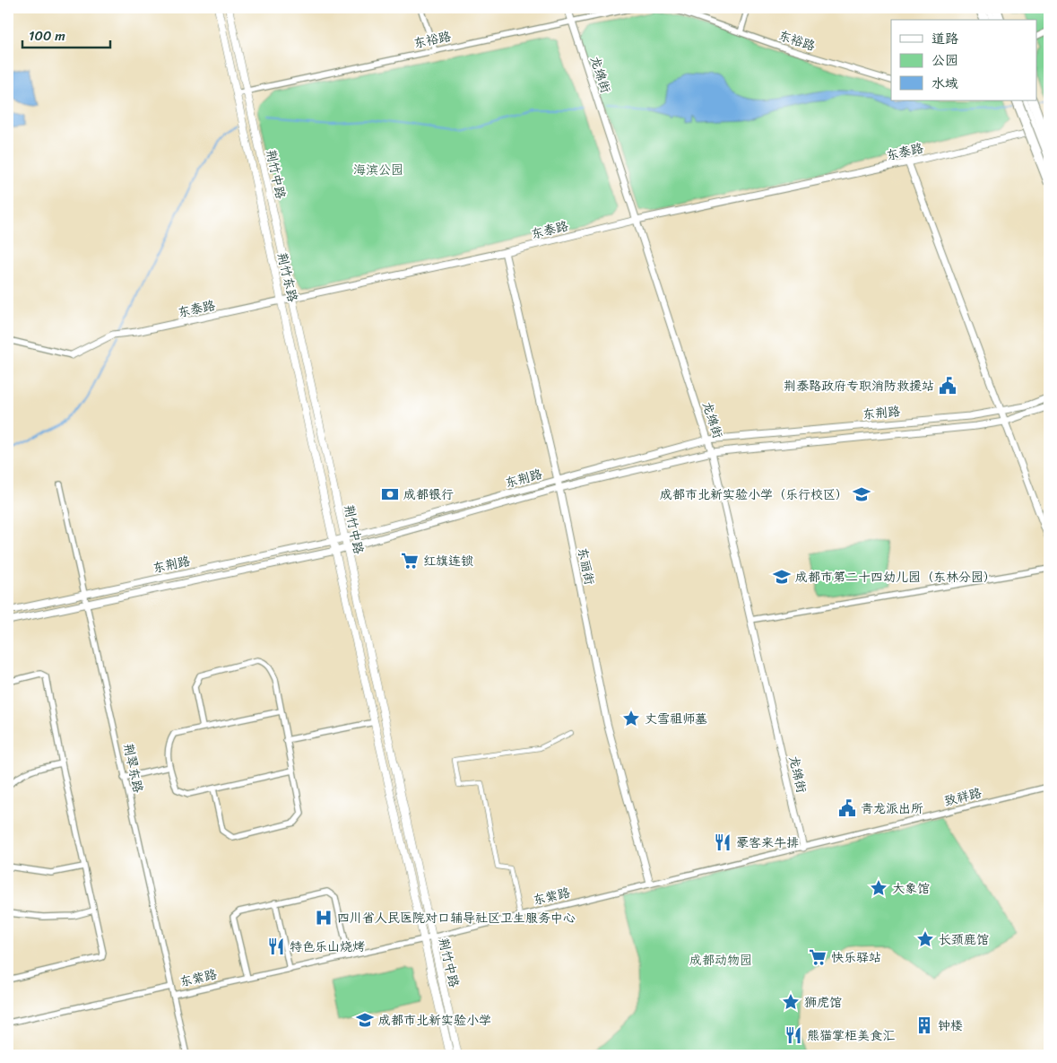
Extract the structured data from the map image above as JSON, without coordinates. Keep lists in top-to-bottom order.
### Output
{
  "streets": {
    "main road": ["荆竹中路", "荆竹东路"],
    "street": [
      "东裕路",
      "龙绵街",
      "东泰路",
      "东荆路",
      "东丽街",
      "荆翠东路",
      "致祥路",
      "东紫路"
    ]
  },
  "crossings": [
    ["东裕路", "龙绵街"],
    ["东裕路", "荆竹中路"],
    ["东裕路", "荆竹东路"],
    ["龙绵街", "东泰路"],
    ["龙绵街", "东荆路"],
    ["龙绵街", "致祥路"],
    ["龙绵街", "东紫路"],
    ["东泰路", "荆竹中路"],
    ["东泰路", "荆竹东路"],
    ["东泰路", "东丽街"],
    ["荆竹中路", "荆竹东路"],
    ["荆竹中路", "东荆路"],
    ["荆竹中路", "东紫路"],
    ["荆竹东路", "东荆路"],
    ["东荆路", "东丽街"],
    ["东荆路", "荆翠东路"],
    ["东丽街", "东紫路"],
    ["荆翠东路", "东紫路"],
    ["致祥路", "东紫路"]
  ],
  "parks": ["海滨公园", "成都动物园"],
  "places": {
    "public building": ["荆泰路政府专职消防救援站", "青龙派出所"],
    "bank": ["成都银行"],
    "school or university": ["成都市北新实验小学（乐行校区）", "成都市第二十四幼儿园（东林分园）", "成都市北新实验小学"],
    "supermarket": ["红旗连锁", "快乐驿站"],
    "place": [
      "丈雪祖师墓",
      "大象馆",
      "长颈鹿馆",
      "狮虎馆"
    ],
    "restaurant": ["豪客来牛排", "特色乐山烧烤", "熊猫掌柜美食汇"],
    "hospital": ["四川省人民医院对口辅导社区卫生服务中心"],
    "building": ["钟楼"]
  },
  "legend": ["道路", "公园", "水域"],
  "scale_bar": "100 m"
}
